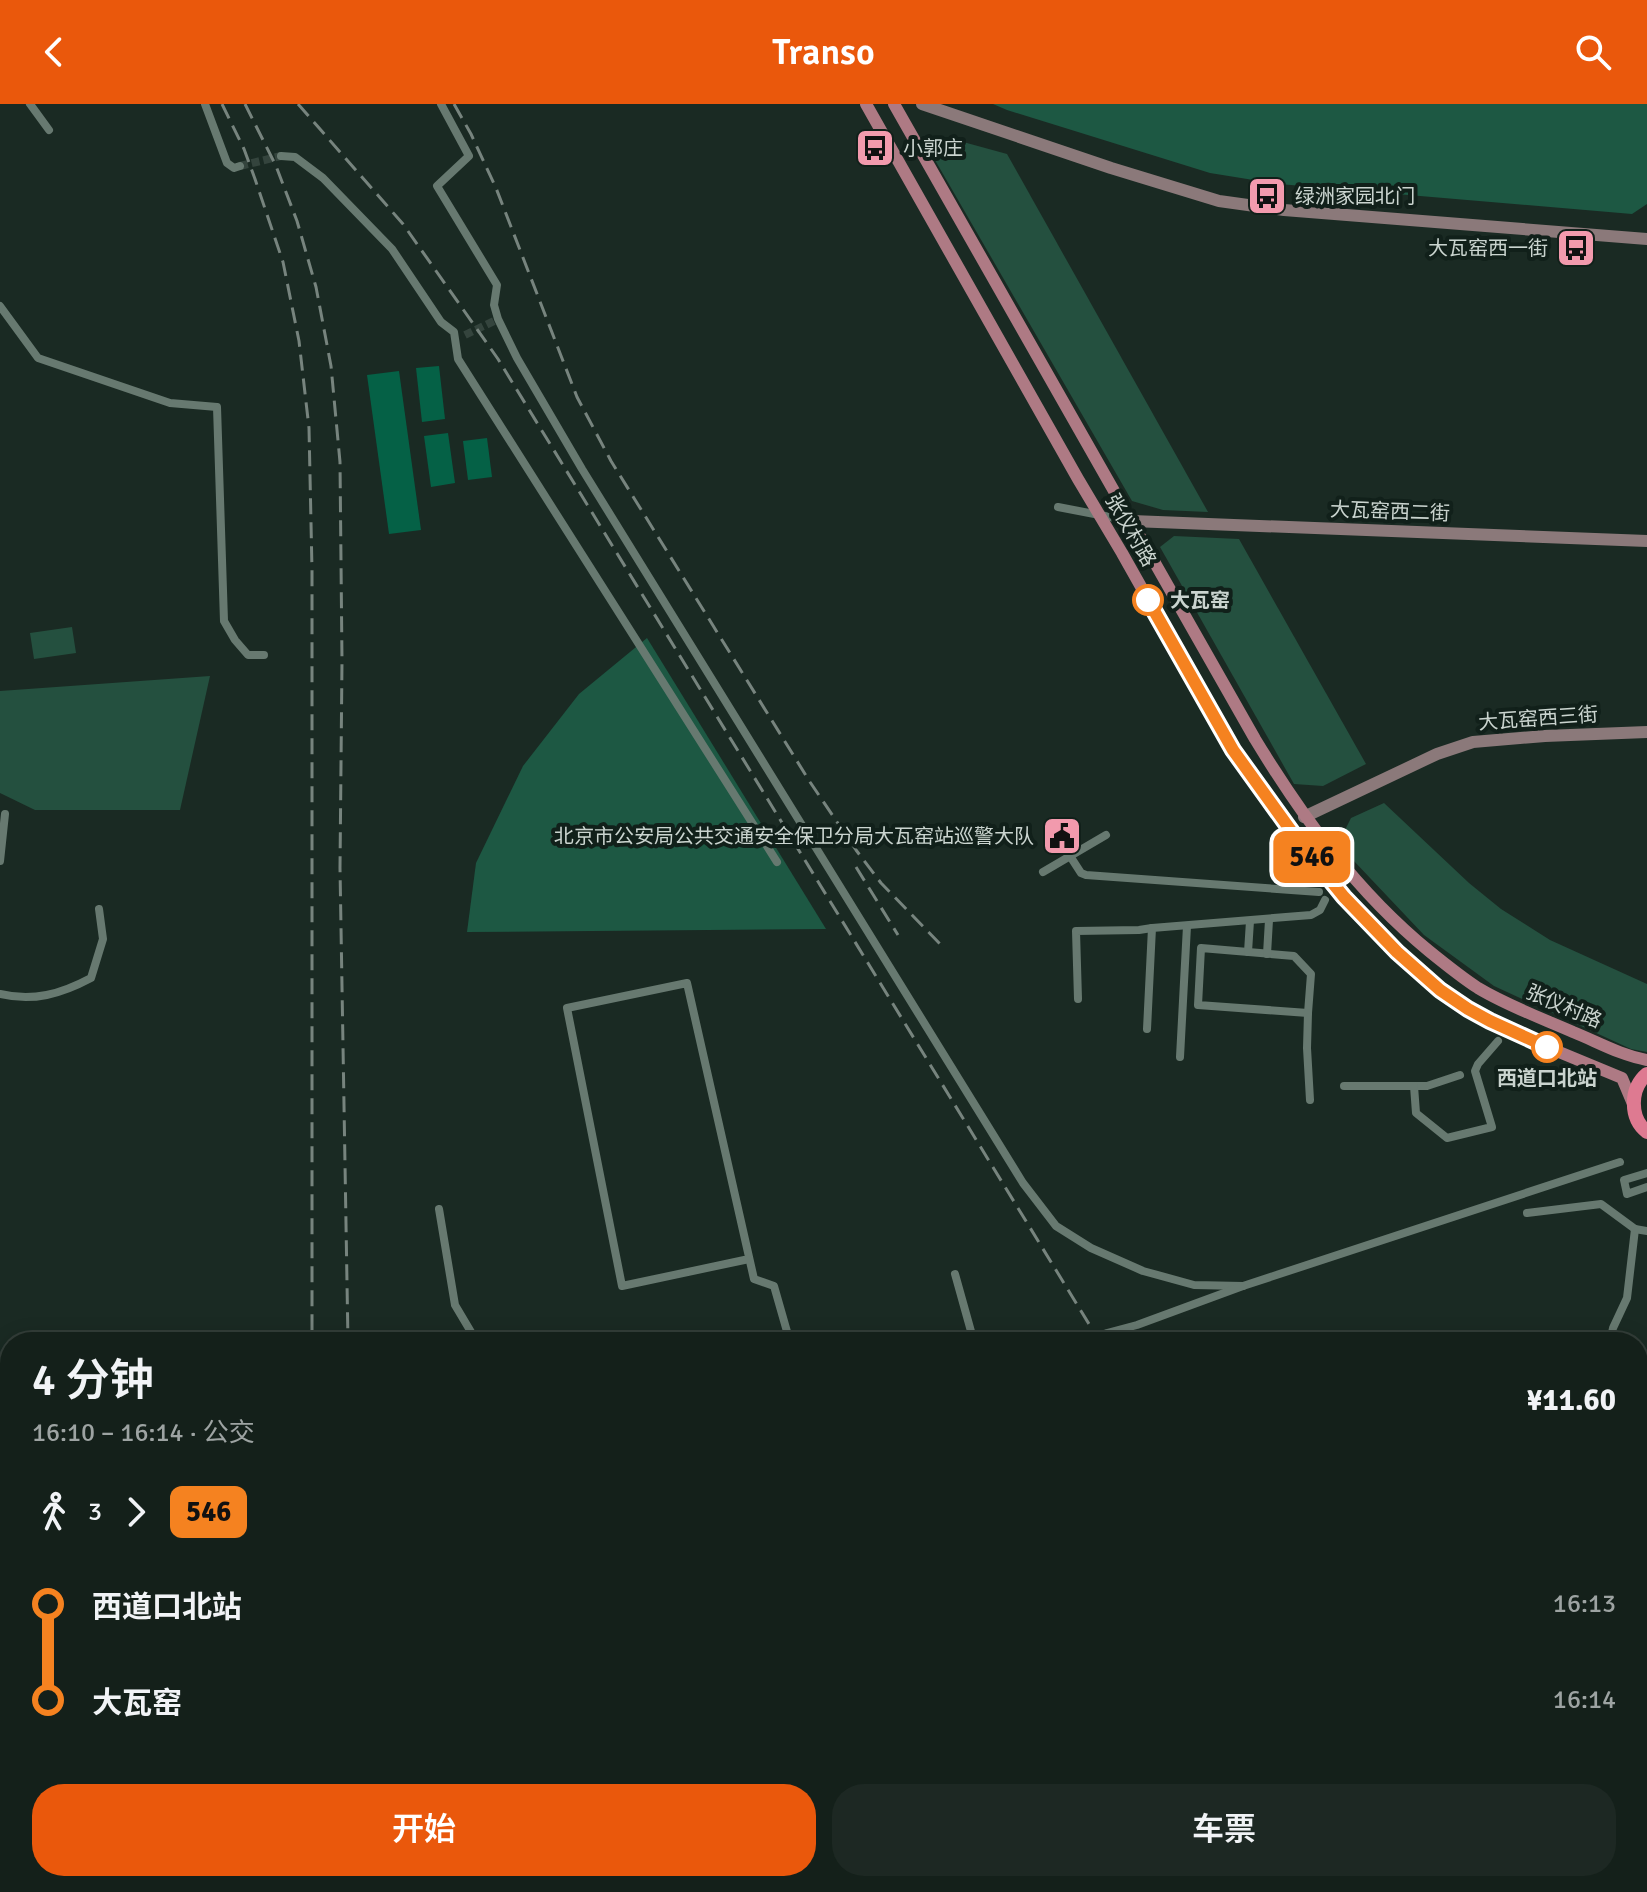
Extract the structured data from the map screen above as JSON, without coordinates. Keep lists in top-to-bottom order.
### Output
{
  "streets": {
    "main road": ["张仪村路"],
    "street": ["大瓦窑西二街", "大瓦窑西三街"]
  },
  "crossings": [
    ["大瓦窑西二街", "张仪村路"],
    ["张仪村路", "大瓦窑西三街"]
  ],
  "places": {
    "bus stop": ["小郭庄", "绿洲家园北门", "大瓦窑西一街"],
    "other": ["大瓦窑", "西道口北站"],
    "public building": ["北京市公安局公共交通安全保卫分局大瓦窑站巡警大队"]
  },
  "lines": ["bus line 546"],
  "page": {
    "header": "Transo",
    "on_map": "546",
    "heading": ["4 分钟", "16:10 – 16:14 · 公交", "¥11.60"],
    "legs": ["3", "546"],
    "list": [
      {
        "name": "西道口北站",
        "value": "16:13"
      },
      {
        "name": "大瓦窑",
        "value": "16:14"
      }
    ],
    "buttons": ["开始", "车票"]
  }
}
